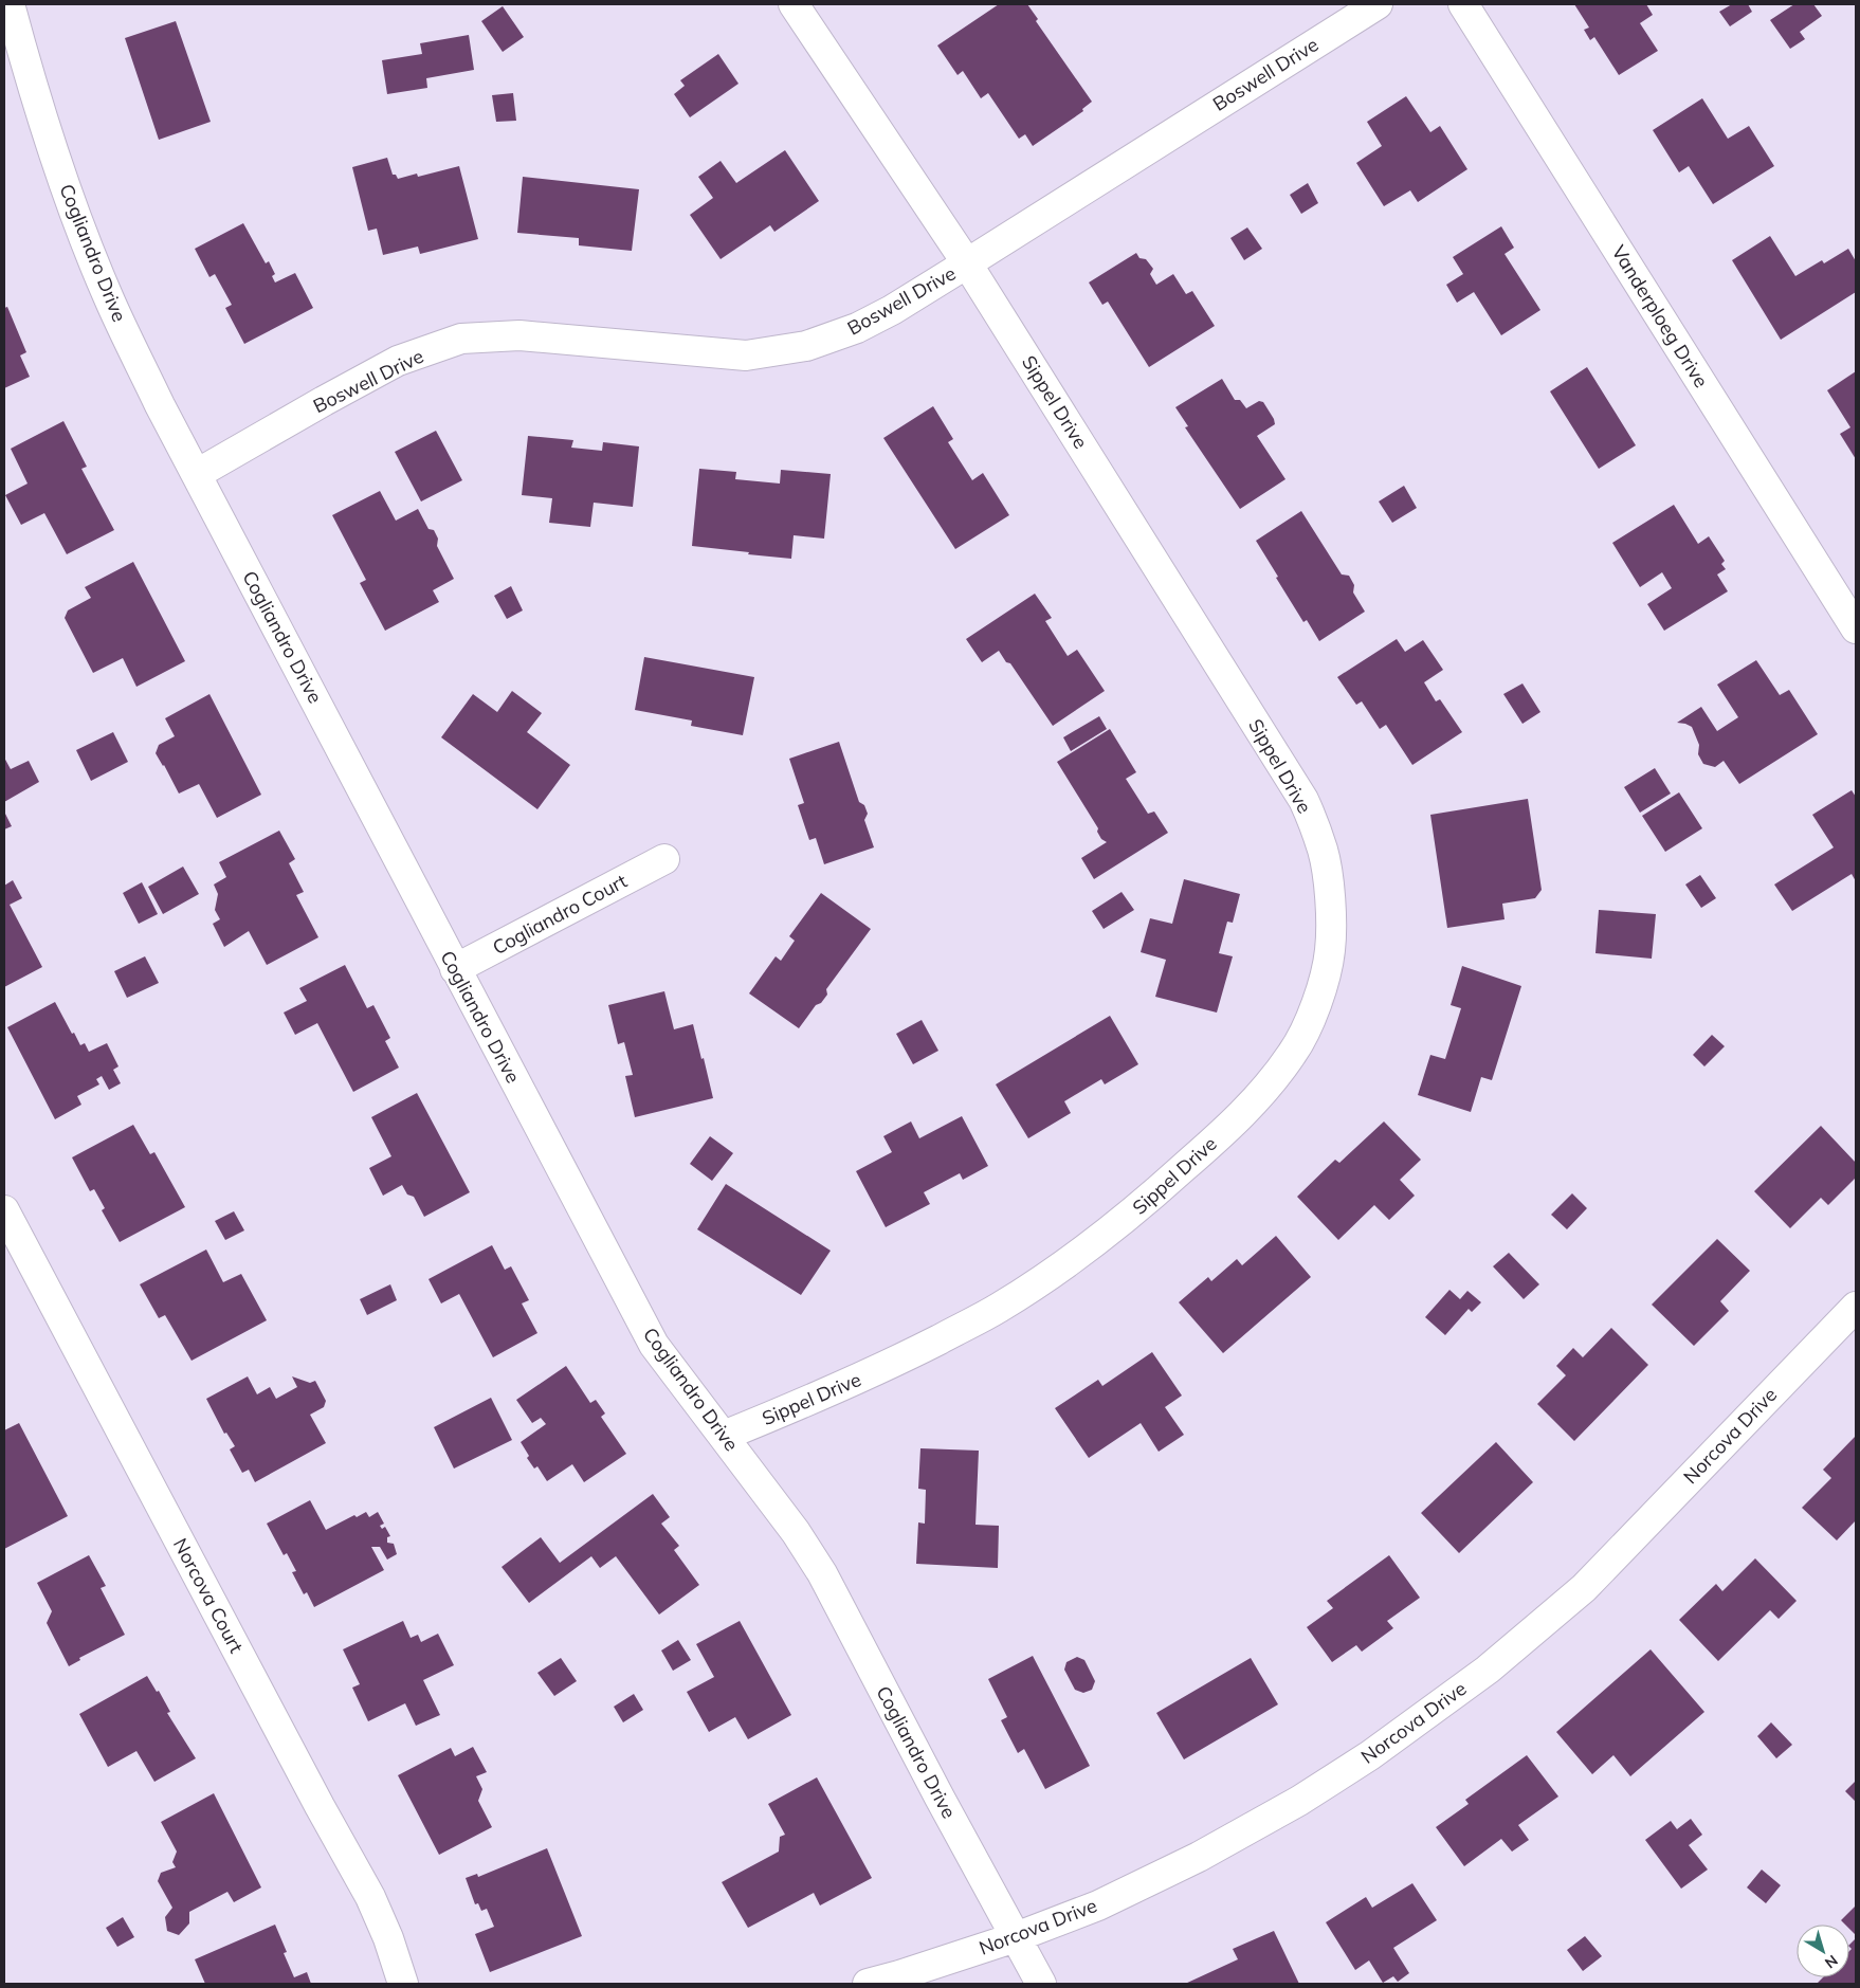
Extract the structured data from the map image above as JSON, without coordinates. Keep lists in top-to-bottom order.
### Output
{
  "streets": {
    "street": [
      "Boswell Drive",
      "Cogliandro Drive",
      "Vanderploeg Drive",
      "Sippel Drive",
      "Cogliandro Court",
      "Norcova Drive",
      "Norcova Court"
    ]
  },
  "crossings": [
    ["Boswell Drive", "Cogliandro Drive"],
    ["Boswell Drive", "Sippel Drive"],
    ["Cogliandro Drive", "Sippel Drive"],
    ["Cogliandro Drive", "Cogliandro Court"],
    ["Cogliandro Drive", "Norcova Drive"]
  ],
  "north": "bottom right"
}
